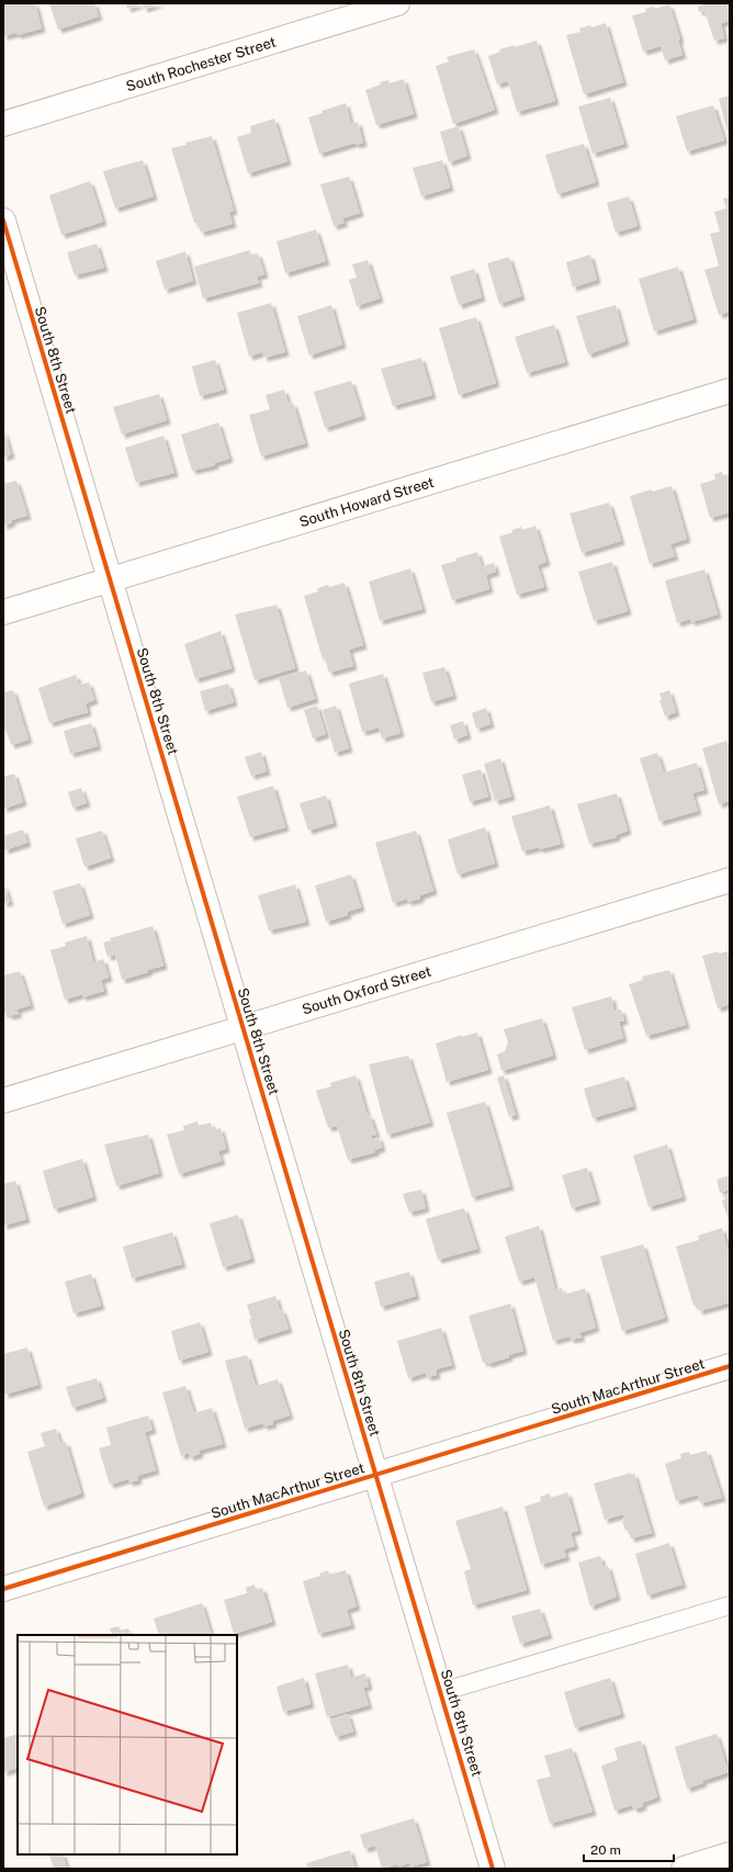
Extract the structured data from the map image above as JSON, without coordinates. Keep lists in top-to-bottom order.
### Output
{
  "streets": {
    "street": [
      "South Rochester Street",
      "South 8th Street",
      "South Howard Street",
      "South Oxford Street",
      "South MacArthur Street"
    ]
  },
  "crossings": [
    ["South 8th Street", "South Howard Street"],
    ["South 8th Street", "South Oxford Street"],
    ["South 8th Street", "South MacArthur Street"]
  ],
  "scale_bar": "20 m"
}
